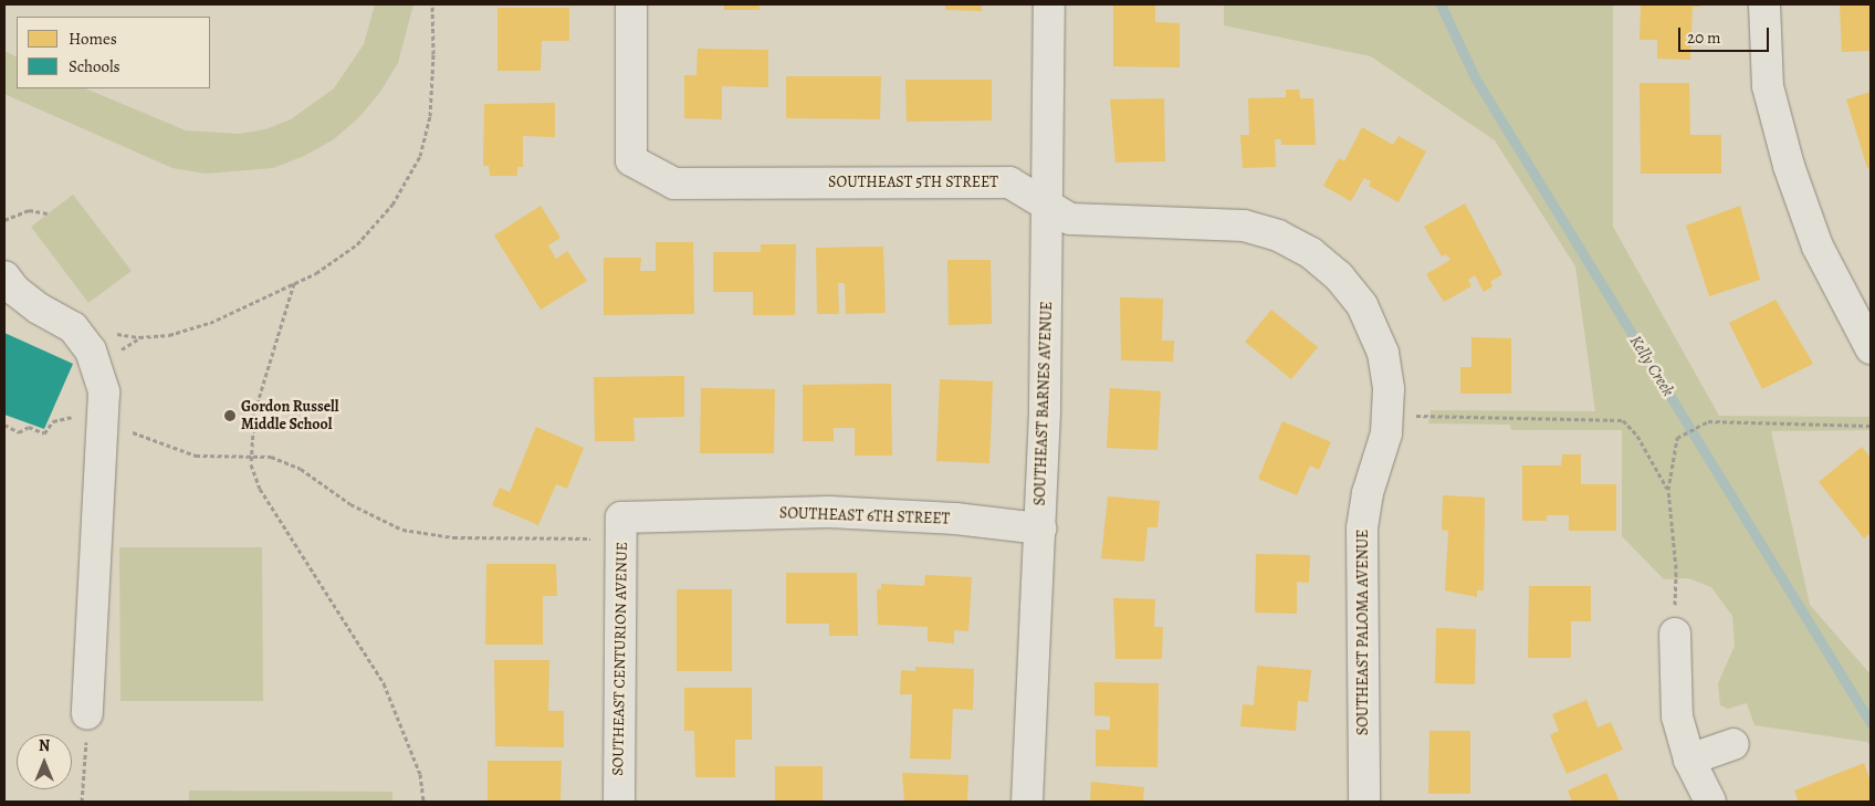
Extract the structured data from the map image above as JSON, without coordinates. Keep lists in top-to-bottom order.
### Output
{
  "streets": {
    "street": [
      "SOUTHEAST 5TH STREET",
      "SOUTHEAST BARNES AVENUE",
      "SOUTHEAST 6TH STREET",
      "SOUTHEAST PALOMA AVENUE",
      "SOUTHEAST CENTURION AVENUE"
    ]
  },
  "crossings": [
    ["SOUTHEAST 5TH STREET", "SOUTHEAST BARNES AVENUE"],
    ["SOUTHEAST 5TH STREET", "SOUTHEAST PALOMA AVENUE"],
    ["SOUTHEAST BARNES AVENUE", "SOUTHEAST 6TH STREET"],
    ["SOUTHEAST 6TH STREET", "SOUTHEAST CENTURION AVENUE"]
  ],
  "water": ["Kelly Creek"],
  "places": ["Gordon Russell Middle School"],
  "legend": ["Homes", "Schools"],
  "scale_bar": "20 m",
  "north": "top"
}
